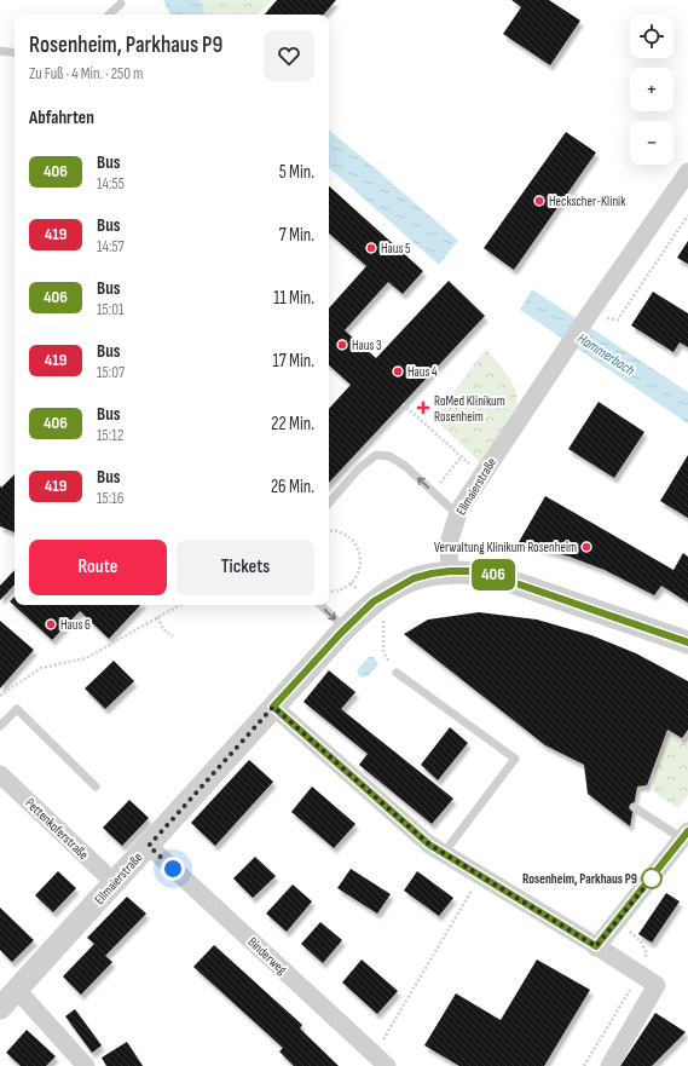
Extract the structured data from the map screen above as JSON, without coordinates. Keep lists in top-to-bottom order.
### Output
{
  "streets": {
    "street": ["Ellmaierstraße", "Pettenkoferstraße", "Binderweg"]
  },
  "crossings": [
    ["Ellmaierstraße", "Pettenkoferstraße"],
    ["Ellmaierstraße", "Binderweg"]
  ],
  "water": ["Hammerbach"],
  "places": {
    "other": [
      "Heckscher-Klinik",
      "Haus 5",
      "Haus 3",
      "Haus 4",
      "Verwaltung Klinikum Rosenheim",
      "Haus 6",
      "Rosenheim, Parkhaus P9"
    ],
    "health": ["RoMed Klinikum Rosenheim"]
  },
  "lines": ["bus line 406"],
  "page": {
    "on_map": "406",
    "map_buttons": ["+", "−"],
    "heading": [
      ["Rosenheim, Parkhaus P9", "Zu Fuß · 4 Min. · 250 m"],
      "Abfahrten"
    ],
    "list": [
      {
        "mark": "406",
        "name": "Bus",
        "note": "14:55",
        "value": "5 Min."
      },
      {
        "mark": "419",
        "name": "Bus",
        "note": "14:57",
        "value": "7 Min."
      },
      {
        "mark": "406",
        "name": "Bus",
        "note": "15:01",
        "value": "11 Min."
      },
      {
        "mark": "419",
        "name": "Bus",
        "note": "15:07",
        "value": "17 Min."
      },
      {
        "mark": "406",
        "name": "Bus",
        "note": "15:12",
        "value": "22 Min."
      },
      {
        "mark": "419",
        "name": "Bus",
        "note": "15:16",
        "value": "26 Min."
      }
    ],
    "buttons": ["Route", "Tickets"]
  }
}
